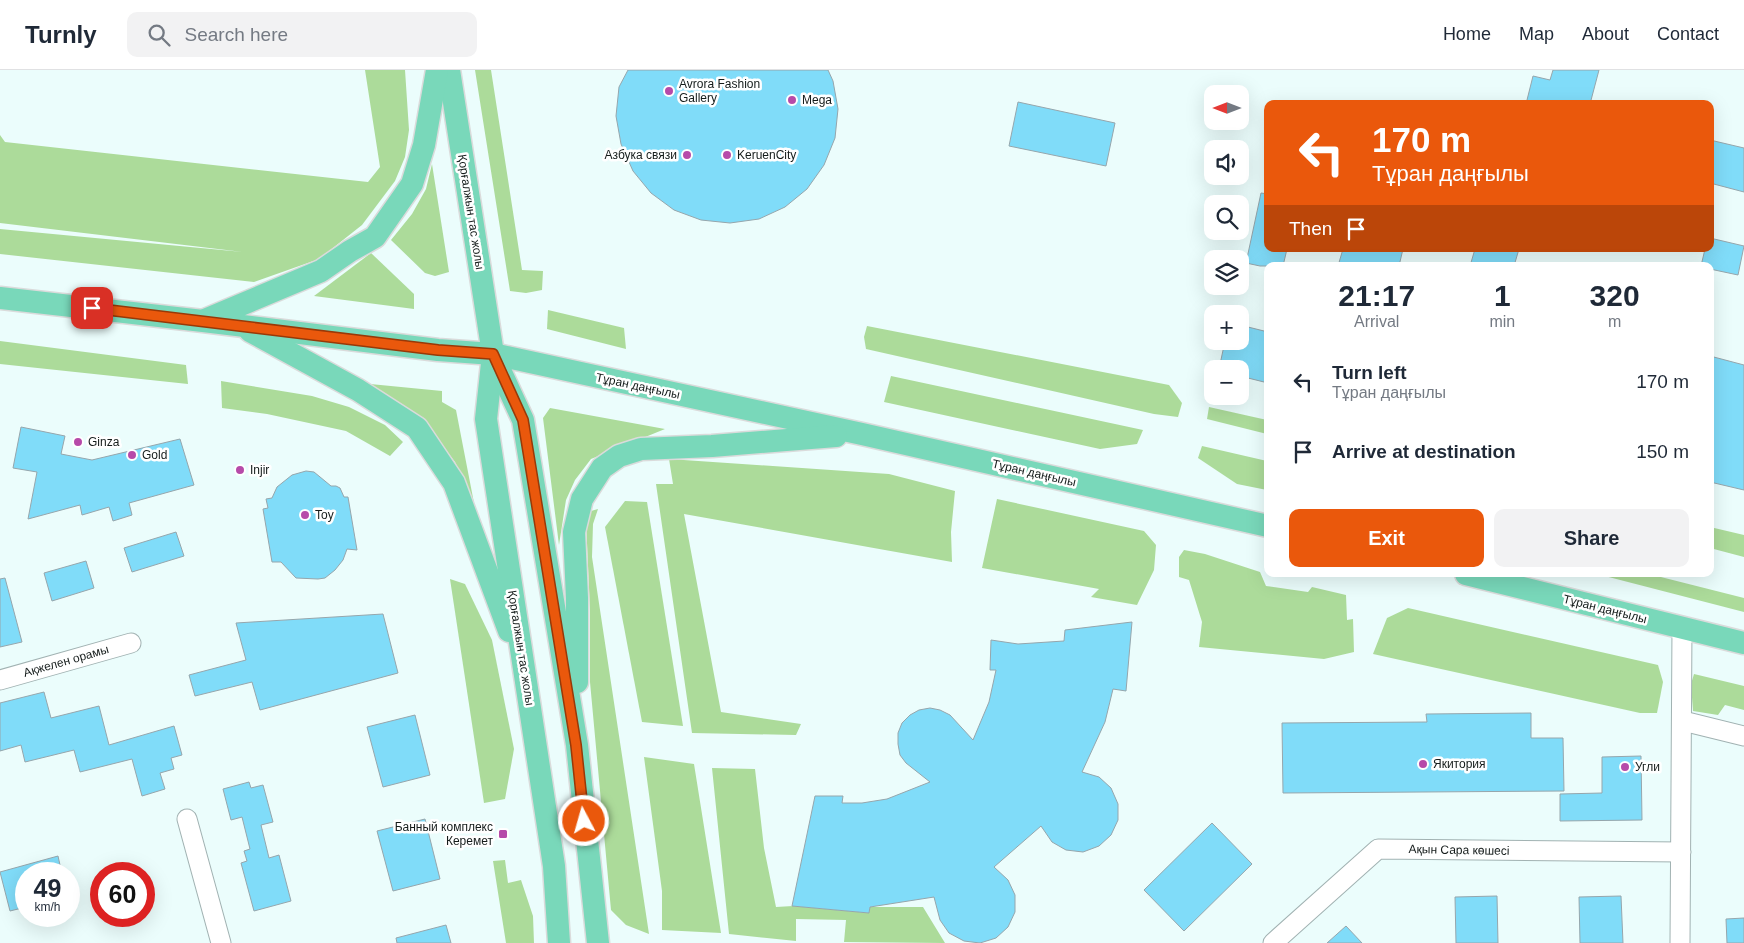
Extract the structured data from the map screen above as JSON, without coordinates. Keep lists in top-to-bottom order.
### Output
{
  "streets": {
    "main road": ["Қорғалжын тас жолы", "Тұран даңғылы"],
    "street": ["Ақжелен орамы", "Ақын Сара көшесі"]
  },
  "crossings": [
    ["Қорғалжын тас жолы", "Тұран даңғылы"]
  ],
  "places": {
    "other": [
      "Avrora Fashion Gallery",
      "Mega",
      "Азбука связи",
      "KeruenCity",
      "Ginza",
      "Gold",
      "Injir",
      "Toy",
      "Якитория",
      "Угли"
    ],
    "transit": ["Банный комплекс Керемет"]
  },
  "north": "left",
  "page": {
    "header": "Turnly",
    "search": "Search here",
    "nav": [
      "Home",
      "Map",
      "About",
      "Contact"
    ],
    "map_buttons": ["+", "−"],
    "turn": ["170 m", "Тұран даңғылы"],
    "then": "Then",
    "eta": [
      "21:17",
      "Arrival",
      "1",
      "min",
      "320",
      "m"
    ],
    "list": [
      {
        "name": "Turn left",
        "note": "Тұран даңғылы",
        "value": "170 m"
      },
      {
        "name": "Arrive at destination",
        "value": "150 m"
      }
    ],
    "buttons": ["Exit", "Share"],
    "speed": "49 km/h",
    "limit": "60"
  }
}
